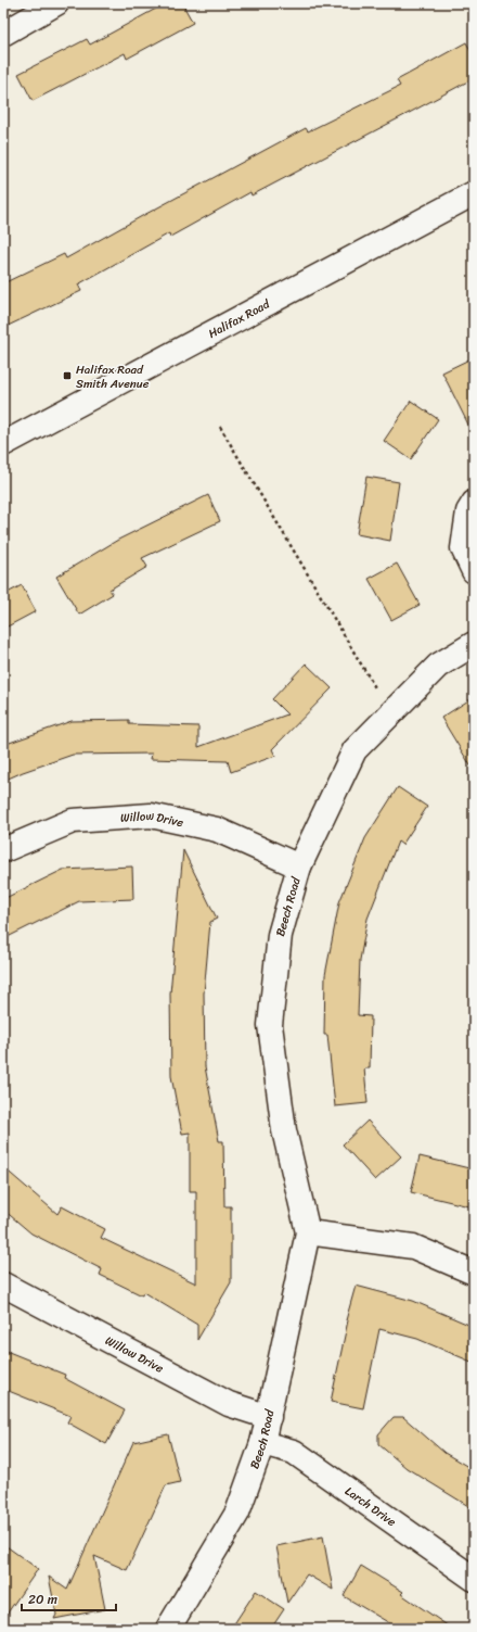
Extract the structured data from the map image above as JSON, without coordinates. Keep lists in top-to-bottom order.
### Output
{
  "streets": {
    "main road": [
      "Halifax Road",
      "Willow Drive",
      "Beech Road",
      "Larch Drive"
    ]
  },
  "crossings": [
    ["Willow Drive", "Beech Road"],
    ["Beech Road", "Larch Drive"]
  ],
  "places": {
    "transit": ["Halifax Road Smith Avenue"]
  },
  "scale_bar": "20 m"
}
